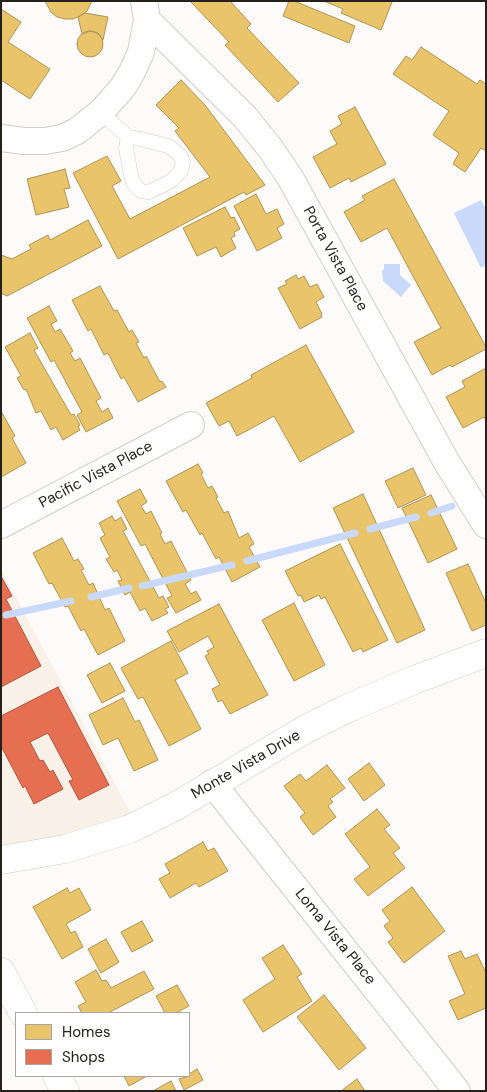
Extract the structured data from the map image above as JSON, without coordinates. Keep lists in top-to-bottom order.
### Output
{
  "streets": {
    "street": [
      "Porta Vista Place",
      "Pacific Vista Place",
      "Monte Vista Drive",
      "Loma Vista Place"
    ]
  },
  "crossings": [
    ["Monte Vista Drive", "Loma Vista Place"]
  ],
  "legend": ["Homes", "Shops"]
}
